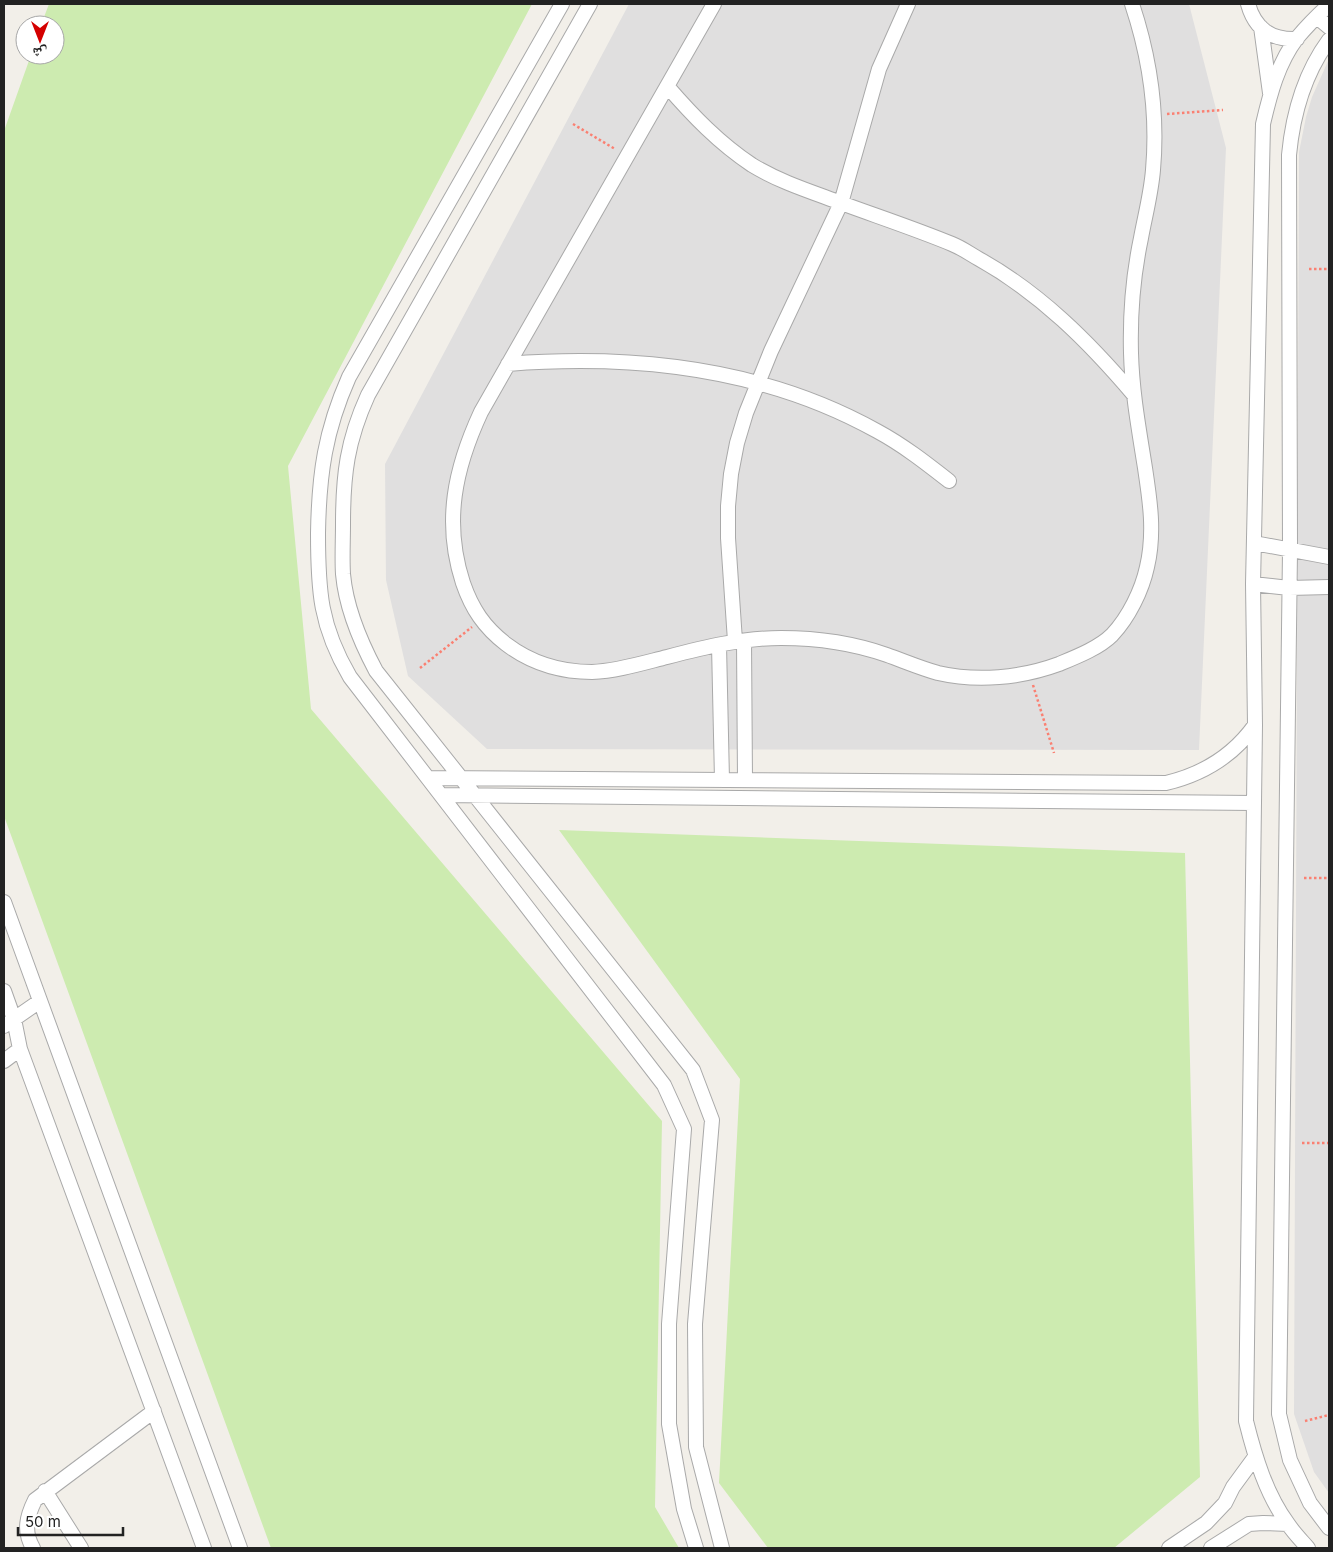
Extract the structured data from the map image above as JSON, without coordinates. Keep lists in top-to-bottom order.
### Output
{
  "scale_bar": "50 m",
  "north": "bottom"
}
